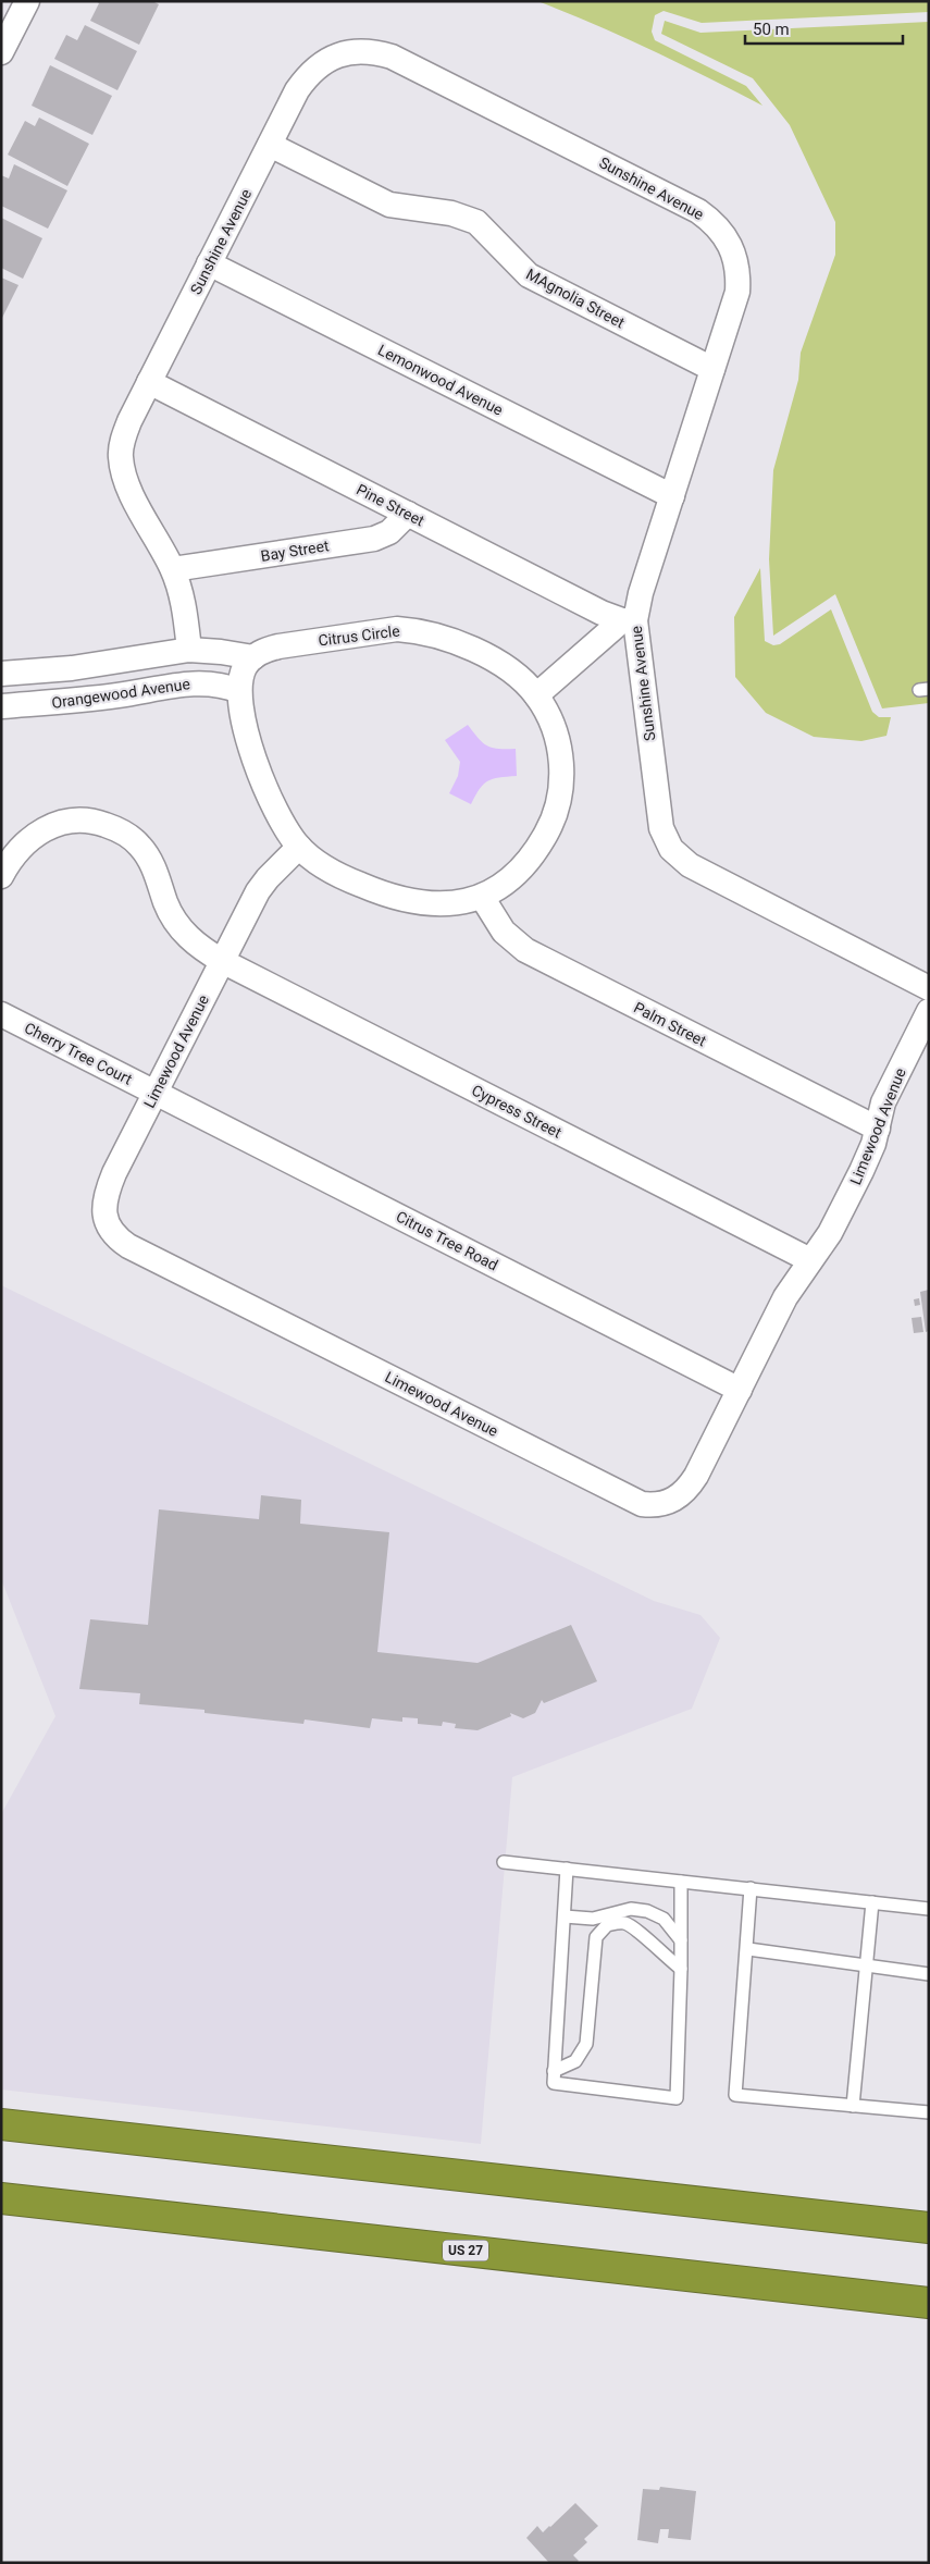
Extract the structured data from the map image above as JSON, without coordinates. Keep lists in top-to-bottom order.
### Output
{
  "streets": {
    "highway": ["US 27"],
    "street": [
      "Sunshine Avenue",
      "MAgnolia Street",
      "Lemonwood Avenue",
      "Pine Street",
      "Bay Street",
      "Citrus Circle",
      "Orangewood Avenue",
      "Palm Street",
      "Limewood Avenue",
      "Cherry Tree Court",
      "Cypress Street",
      "Citrus Tree Road"
    ]
  },
  "crossings": [
    ["Sunshine Avenue", "MAgnolia Street"],
    ["Sunshine Avenue", "Lemonwood Avenue"],
    ["Sunshine Avenue", "Pine Street"],
    ["Sunshine Avenue", "Bay Street"],
    ["Pine Street", "Bay Street"],
    ["Citrus Circle", "Orangewood Avenue"],
    ["Citrus Circle", "Palm Street"],
    ["Citrus Circle", "Limewood Avenue"],
    ["Palm Street", "Limewood Avenue"],
    ["Limewood Avenue", "Cherry Tree Court"],
    ["Limewood Avenue", "Cypress Street"],
    ["Limewood Avenue", "Citrus Tree Road"],
    ["Cherry Tree Court", "Citrus Tree Road"]
  ],
  "scale_bar": "50 m"
}
